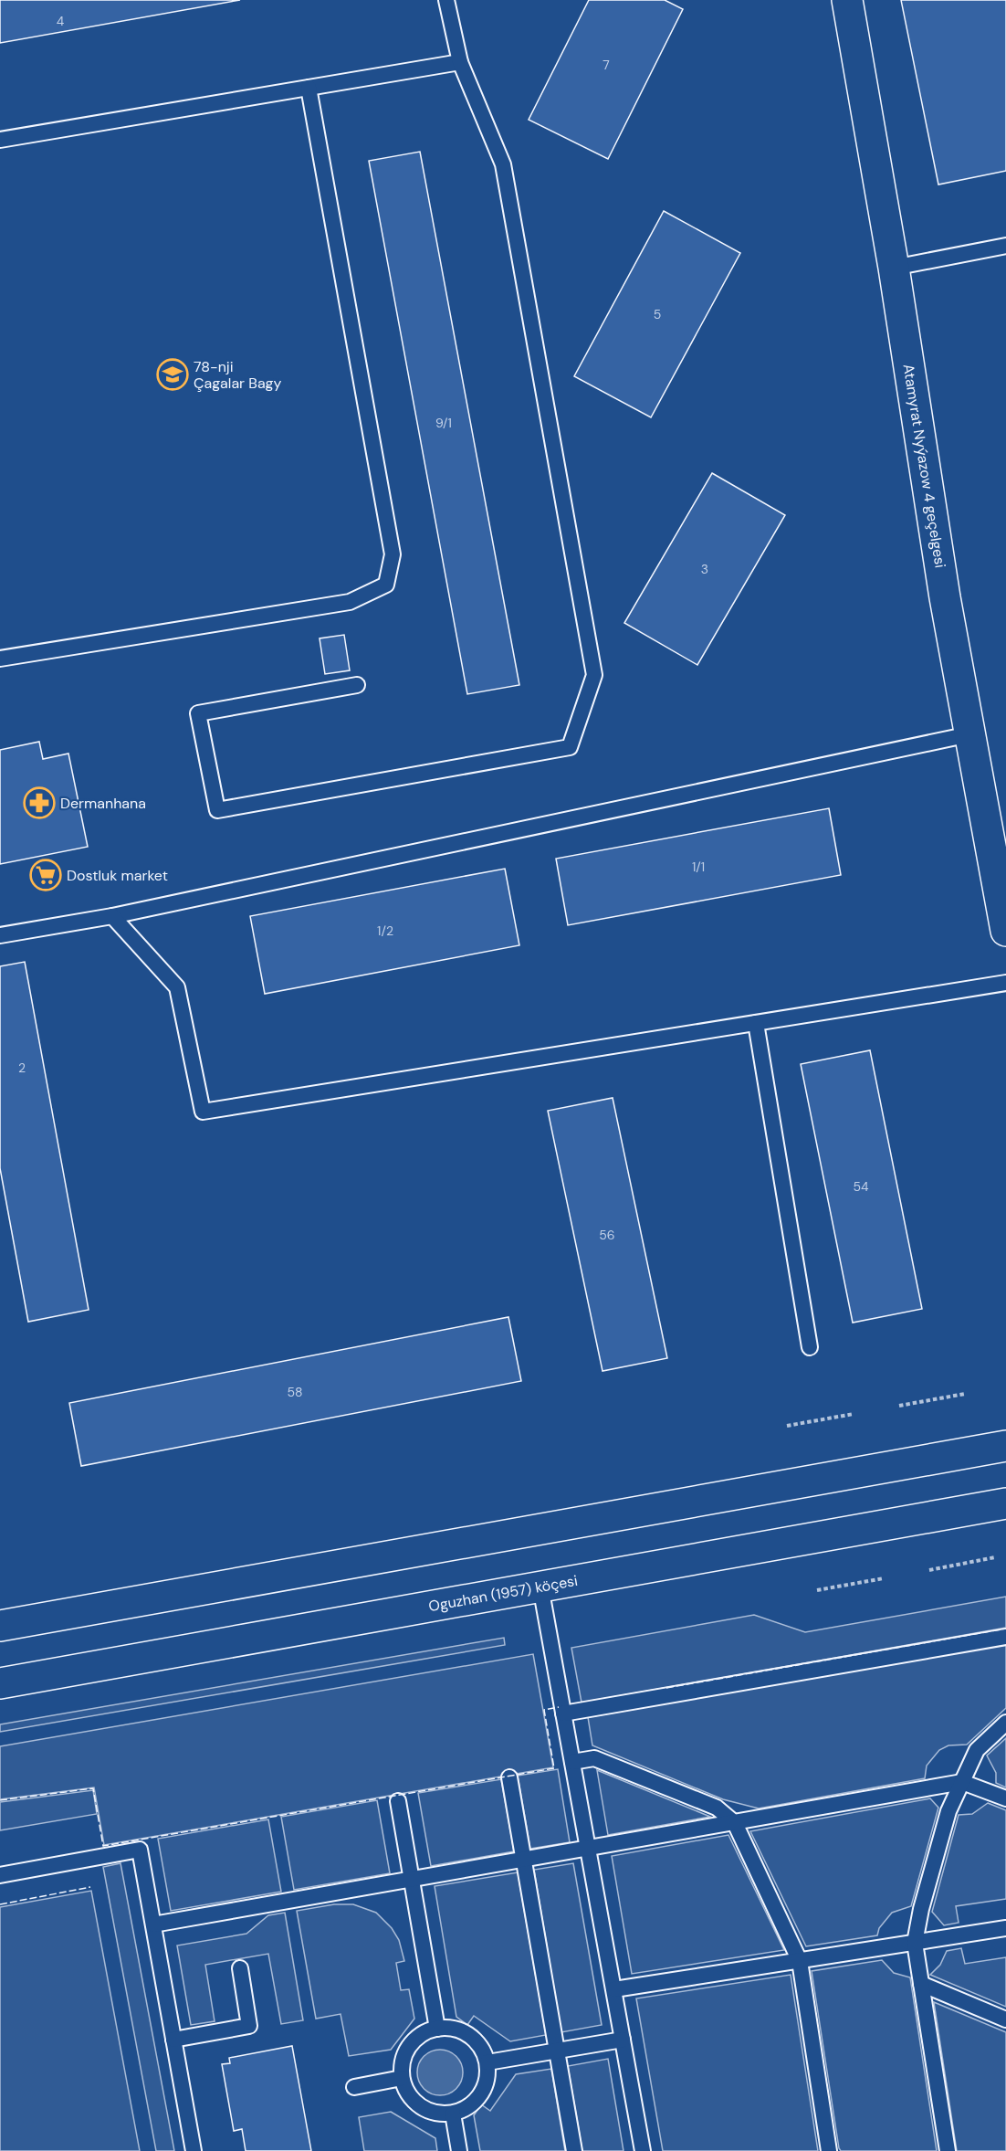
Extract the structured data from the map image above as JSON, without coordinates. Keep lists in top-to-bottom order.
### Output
{
  "streets": {
    "main road": ["Atamyrat Nyýazow 4 geçelgesi", "Oguzhan (1957) köçesi"]
  },
  "places": {
    "school or university": ["78-nji Çagalar Bagy"],
    "pharmacy": ["Dermanhana"],
    "supermarket": ["Dostluk market"]
  },
  "house_numbers": [
    "4",
    "7",
    "5",
    "9/1",
    "3",
    "1/1",
    "1/2",
    "2",
    "54",
    "56",
    "58"
  ]
}
